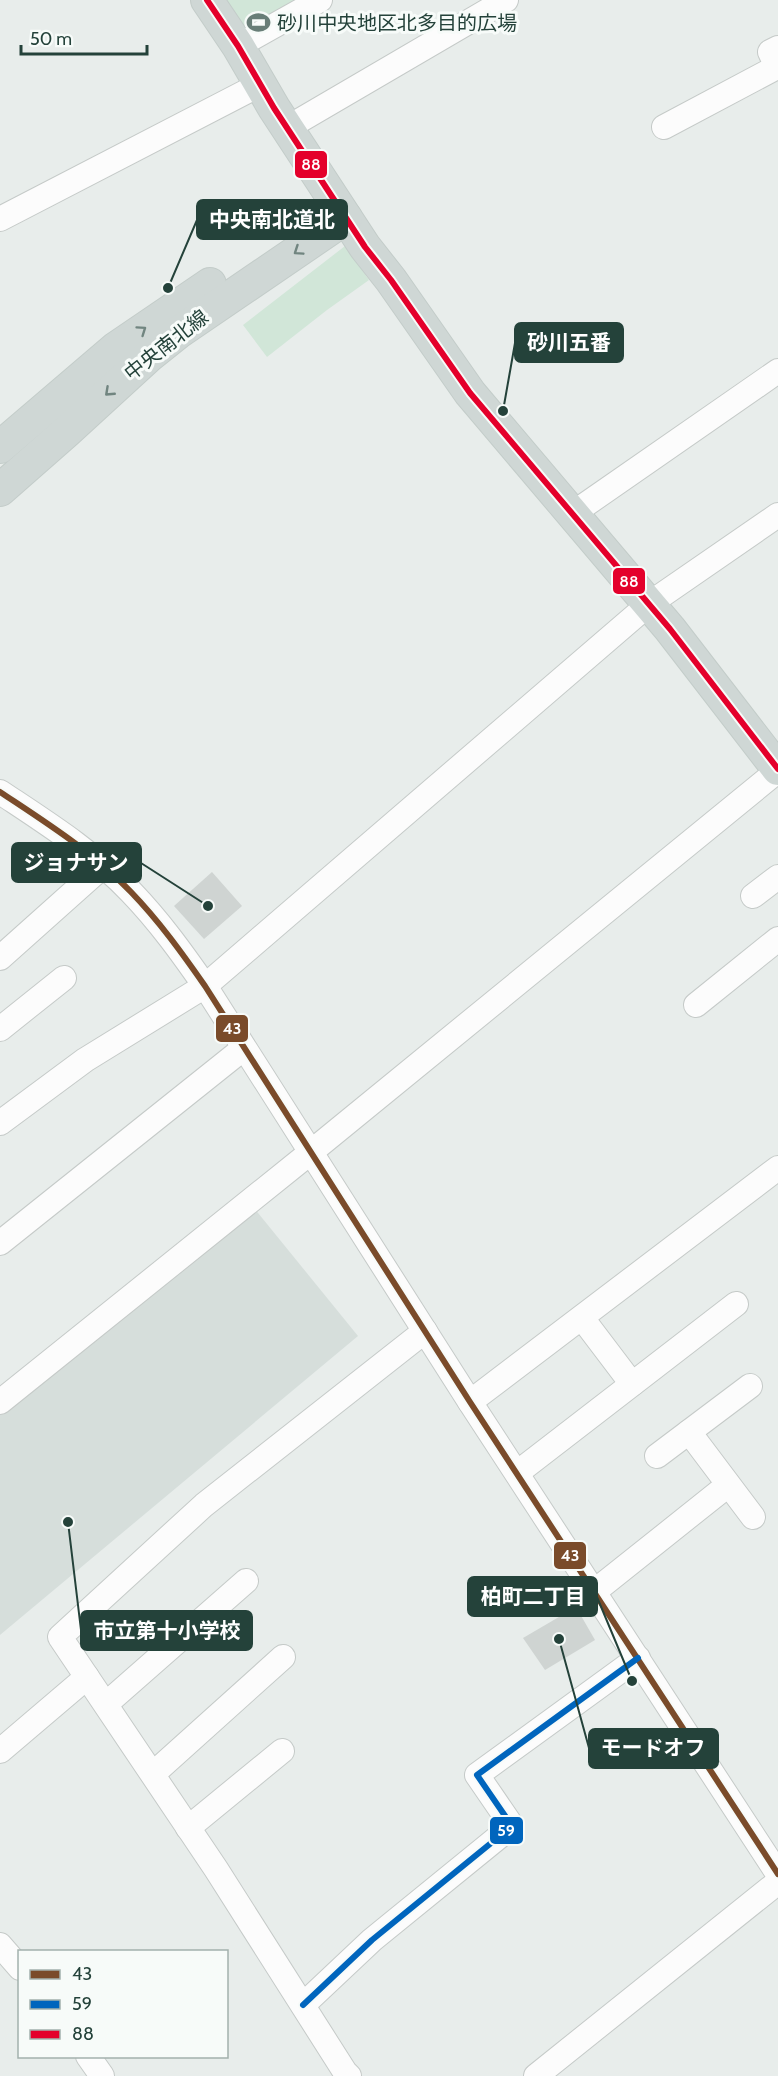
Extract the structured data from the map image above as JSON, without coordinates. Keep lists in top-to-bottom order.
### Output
{
  "streets": {
    "main road": ["中央南北線"]
  },
  "places": {
    "sports": ["砂川中央地区北多目的広場"],
    "other": [
      "中央南北道北",
      "砂川五番",
      "ジョナサン",
      "市立第十小学校",
      "モードオフ",
      "柏町二丁目"
    ]
  },
  "lines": ["transit line 88", "transit line 43", "transit line 59"],
  "legend": ["43", "59", "88"],
  "scale_bar": "50 m"
}
